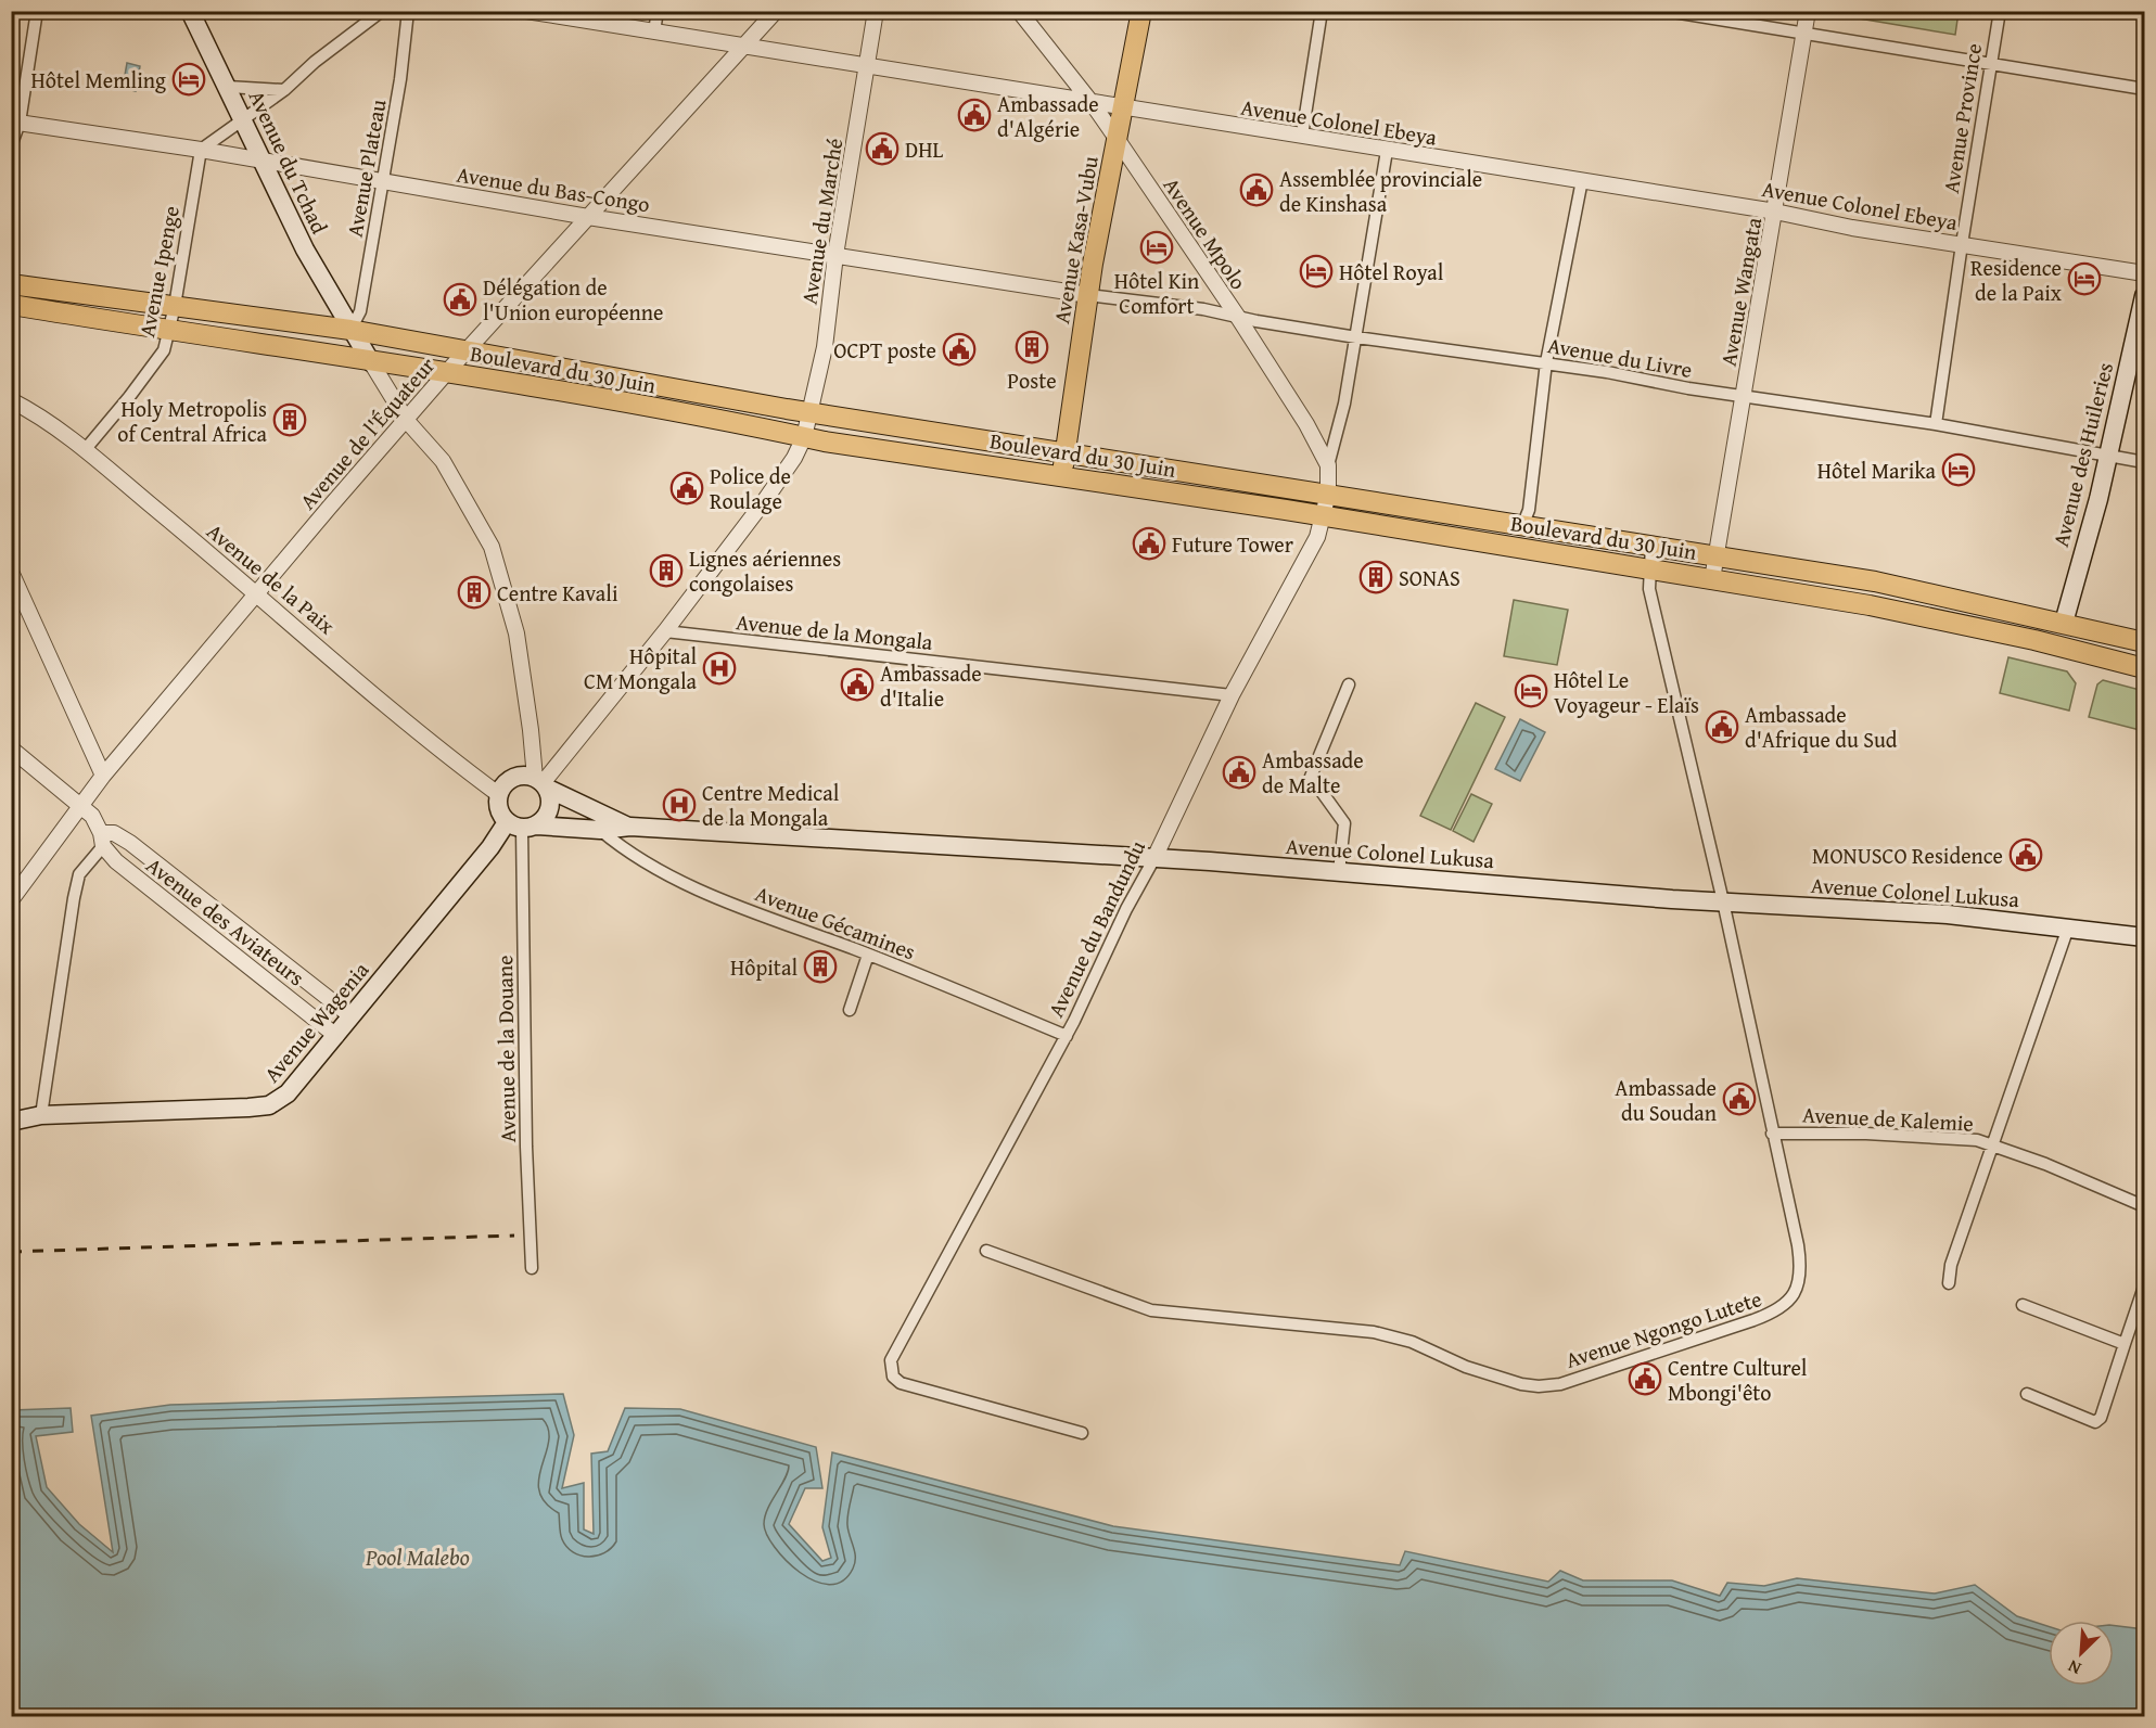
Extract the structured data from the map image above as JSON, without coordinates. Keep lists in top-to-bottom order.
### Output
{
  "streets": {
    "main road": [
      "Avenue du Tchad",
      "Avenue Kasa-Vubu",
      "Boulevard du 30 Juin",
      "Avenue des Huileries",
      "Avenue Colonel Lukusa",
      "Avenue Wagenia"
    ],
    "street": [
      "Avenue Province",
      "Avenue Colonel Ebeya",
      "Avenue Plateau",
      "Avenue du Bas-Congo",
      "Avenue du Marché",
      "Avenue Mpolo",
      "Avenue Ipenge",
      "Avenue Wangata",
      "Avenue du Livre",
      "Avenue de l'Équateur",
      "Avenue de la Paix",
      "Avenue de la Mongala",
      "Avenue des Aviateurs",
      "Avenue Gécamines",
      "Avenue du Bandundu",
      "Avenue de la Douane",
      "Avenue de Kalemie",
      "Avenue Ngongo Lutete"
    ]
  },
  "crossings": [
    ["Avenue Province", "Avenue Colonel Ebeya"],
    ["Avenue Province", "Avenue du Livre"],
    ["Avenue Colonel Ebeya", "Avenue du Marché"],
    ["Avenue Colonel Ebeya", "Avenue Mpolo"],
    ["Avenue Colonel Ebeya", "Avenue Kasa-Vubu"],
    ["Avenue Colonel Ebeya", "Avenue Wangata"],
    ["Avenue Colonel Ebeya", "Avenue de l'Équateur"],
    ["Avenue du Tchad", "Avenue Plateau"],
    ["Avenue du Tchad", "Avenue du Bas-Congo"],
    ["Avenue du Tchad", "Boulevard du 30 Juin"],
    ["Avenue Plateau", "Avenue du Bas-Congo"],
    ["Avenue Plateau", "Boulevard du 30 Juin"],
    ["Avenue du Bas-Congo", "Avenue du Marché"],
    ["Avenue du Bas-Congo", "Avenue Kasa-Vubu"],
    ["Avenue du Bas-Congo", "Avenue Ipenge"],
    ["Avenue du Bas-Congo", "Avenue du Livre"],
    ["Avenue du Bas-Congo", "Avenue de l'Équateur"],
    ["Avenue du Marché", "Boulevard du 30 Juin"],
    ["Avenue du Marché", "Avenue de la Paix"],
    ["Avenue du Marché", "Avenue de la Mongala"],
    ["Avenue du Marché", "Avenue Colonel Lukusa"],
    ["Avenue du Marché", "Avenue Wagenia"],
    ["Avenue du Marché", "Avenue de la Douane"],
    ["Avenue Mpolo", "Avenue Kasa-Vubu"],
    ["Avenue Mpolo", "Avenue du Livre"],
    ["Avenue Mpolo", "Boulevard du 30 Juin"],
    ["Avenue Mpolo", "Avenue du Bandundu"],
    ["Avenue Kasa-Vubu", "Avenue du Livre"],
    ["Avenue Kasa-Vubu", "Boulevard du 30 Juin"],
    ["Avenue Ipenge", "Boulevard du 30 Juin"],
    ["Avenue Ipenge", "Avenue de la Paix"],
    ["Avenue Wangata", "Avenue du Livre"],
    ["Avenue Wangata", "Boulevard du 30 Juin"],
    ["Avenue du Livre", "Avenue des Huileries"],
    ["Boulevard du 30 Juin", "Avenue de l'Équateur"],
    ["Boulevard du 30 Juin", "Avenue des Huileries"],
    ["Boulevard du 30 Juin", "Avenue du Bandundu"],
    ["Boulevard du 30 Juin", "Avenue Ngongo Lutete"],
    ["Avenue de l'Équateur", "Avenue de la Paix"],
    ["Avenue de l'Équateur", "Avenue des Aviateurs"],
    ["Avenue de la Paix", "Avenue Colonel Lukusa"],
    ["Avenue de la Paix", "Avenue Wagenia"],
    ["Avenue de la Paix", "Avenue de la Douane"],
    ["Avenue de la Mongala", "Avenue du Bandundu"],
    ["Avenue Colonel Lukusa", "Avenue Gécamines"],
    ["Avenue Colonel Lukusa", "Avenue du Bandundu"],
    ["Avenue Colonel Lukusa", "Avenue Wagenia"],
    ["Avenue Colonel Lukusa", "Avenue de la Douane"],
    ["Avenue Colonel Lukusa", "Avenue Ngongo Lutete"],
    ["Avenue des Aviateurs", "Avenue Wagenia"],
    ["Avenue Gécamines", "Avenue du Bandundu"],
    ["Avenue Wagenia", "Avenue de la Douane"],
    ["Avenue de Kalemie", "Avenue Ngongo Lutete"]
  ],
  "water": ["Pool Malebo"],
  "places": {
    "hotel": [
      "Hôtel Memling",
      "Hôtel Kin Comfort",
      "Hôtel Royal",
      "Residence de la Paix",
      "Hôtel Marika",
      "Hôtel Le Voyageur - Elaïs"
    ],
    "public building": [
      "Ambassade d'Algérie",
      "DHL",
      "Assemblée provinciale de Kinshasa",
      "Délégation de l'Union européenne",
      "OCPT poste",
      "Police de Roulage",
      "Future Tower",
      "Ambassade d'Italie",
      "Ambassade d'Afrique du Sud",
      "Ambassade de Malte",
      "MONUSCO Residence",
      "Ambassade du Soudan",
      "Centre Culturel Mbongi'êto"
    ],
    "building": [
      "Poste",
      "Holy Metropolis of Central Africa",
      "Lignes aériennes congolaises",
      "SONAS",
      "Centre Kavali",
      "Hôpital"
    ],
    "hospital": ["Hôpital CM Mongala", "Centre Medical de la Mongala"]
  },
  "north": "bottom left"
}
